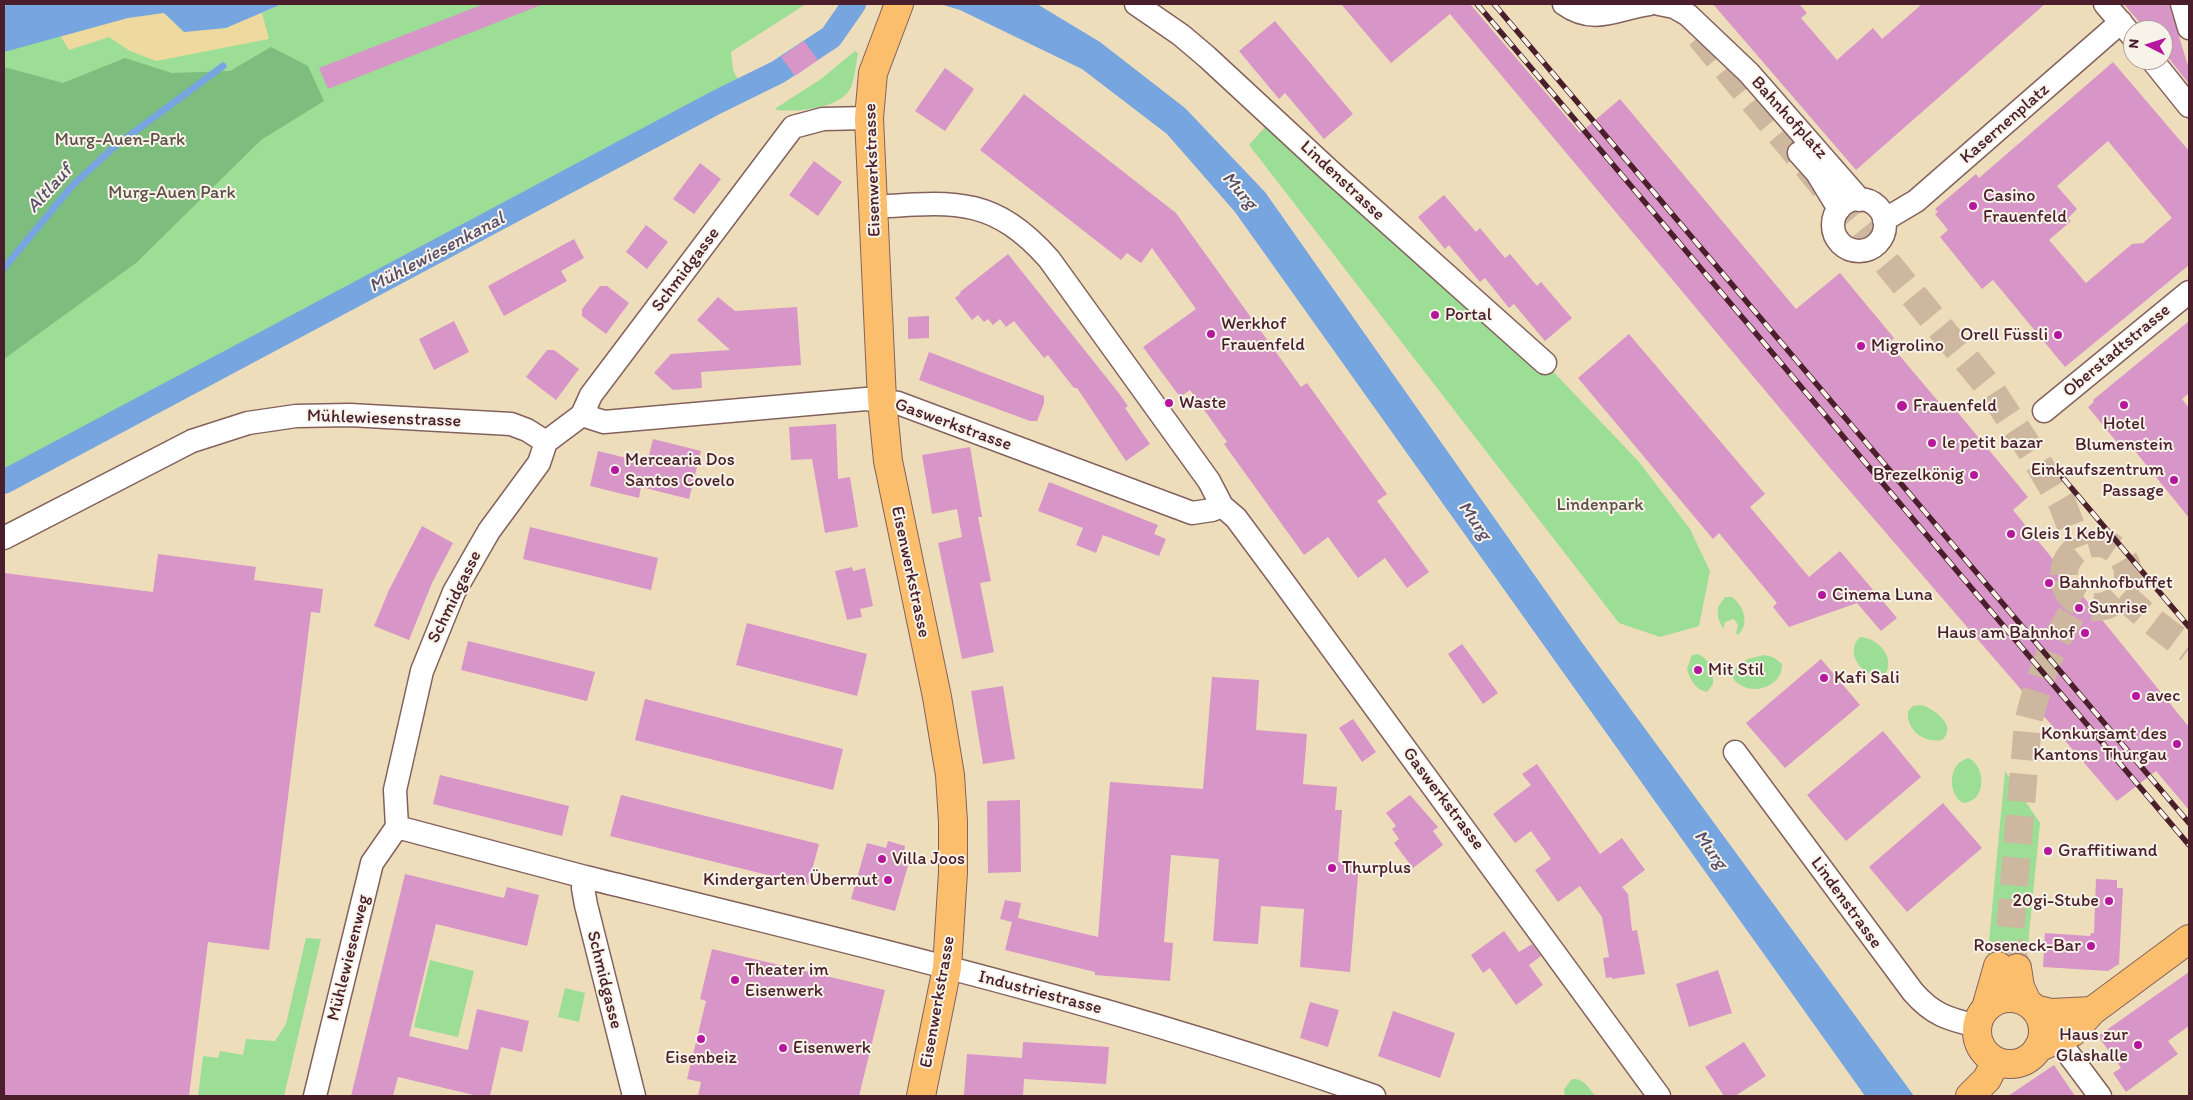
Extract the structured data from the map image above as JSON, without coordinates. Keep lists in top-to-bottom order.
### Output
{
  "streets": {
    "main road": ["Eisenwerkstrasse"],
    "street": [
      "Bahnhofplatz",
      "Kasernenplatz",
      "Lindenstrasse",
      "Schmidgasse",
      "Oberstadtstrasse",
      "Mühlewiesenstrasse",
      "Gaswerkstrasse",
      "Mühlewiesenweg",
      "Industriestrasse"
    ]
  },
  "crossings": [
    ["Bahnhofplatz", "Kasernenplatz"],
    ["Eisenwerkstrasse", "Schmidgasse"],
    ["Eisenwerkstrasse", "Gaswerkstrasse"],
    ["Eisenwerkstrasse", "Industriestrasse"],
    ["Schmidgasse", "Mühlewiesenstrasse"],
    ["Schmidgasse", "Gaswerkstrasse"],
    ["Schmidgasse", "Mühlewiesenweg"],
    ["Schmidgasse", "Industriestrasse"]
  ],
  "water": ["Altlauf", "Murg", "Mühlewiesenkanal"],
  "parks": ["Murg-Auen-Park", "Murg-Auen Park", "Lindenpark"],
  "places": [
    "Casino Frauenfeld",
    "Portal",
    "Werkhof Frauenfeld",
    "Orell Füssli",
    "Migrolino",
    "Waste",
    "Hotel Blumenstein",
    "Frauenfeld",
    "le petit bazar",
    "Mercearia Dos Santos Covelo",
    "Brezelkönig",
    "Einkaufszentrum Passage",
    "Gleis 1 Keby",
    "Bahnhofbuffet",
    "Cinema Luna",
    "Sunrise",
    "Haus am Bahnhof",
    "Mit Stil",
    "Kafi Sali",
    "avec",
    "Konkursamt des Kantons Thurgau",
    "Graffitiwand",
    "Villa Joos",
    "Thurplus",
    "Kindergarten Übermut",
    "20gi-Stube",
    "Roseneck-Bar",
    "Theater im Eisenwerk",
    "Eisenbeiz",
    "Haus zur Glashalle",
    "Eisenwerk"
  ],
  "north": "left"
}
